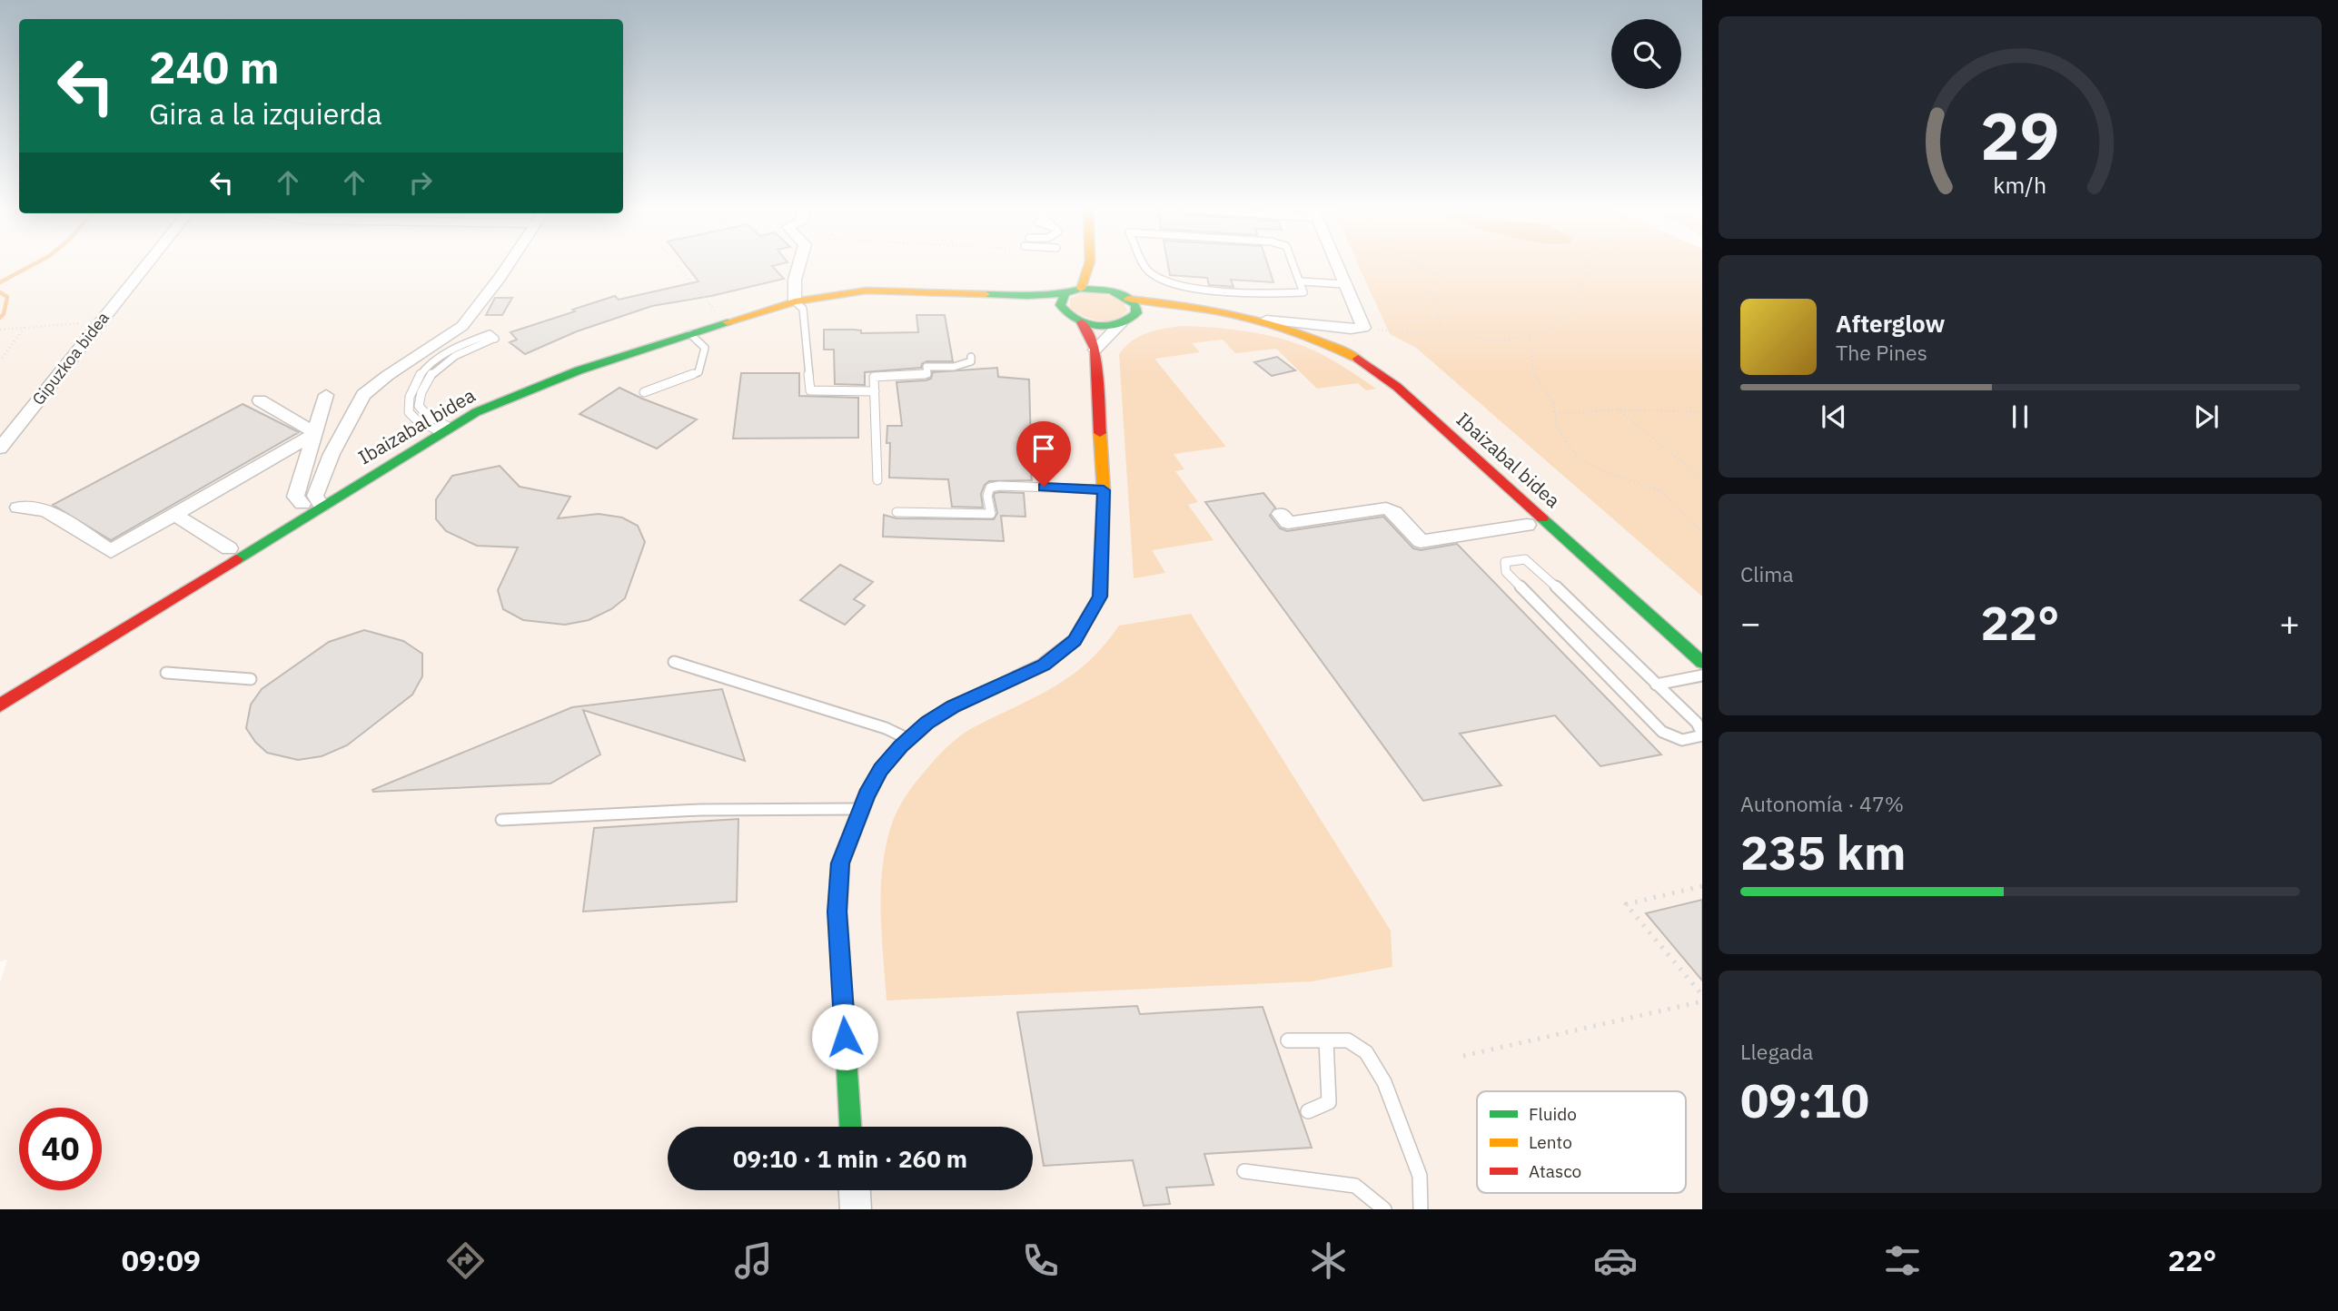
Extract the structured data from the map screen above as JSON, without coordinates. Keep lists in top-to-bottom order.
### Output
{
  "streets": {
    "street": ["Gipuzkoa bidea", "Ibaizabal bidea"]
  },
  "legend": ["Fluido", "Lento", "Atasco"],
  "page": {
    "turn": ["240 m", "Gira a la izquierda"],
    "song": ["Afterglow", "The Pines"],
    "tile": [
      "Clima",
      ["Autonomía · 47%", "235 km"],
      ["Llegada", "09:10"]
    ],
    "heat": ["−", "22°", "+"],
    "limit": "40",
    "trip": "09:10 · 1 min · 260 m",
    "tabs": ["09:09", "22°"],
    "gauge": ["29", "km/h"]
  }
}
